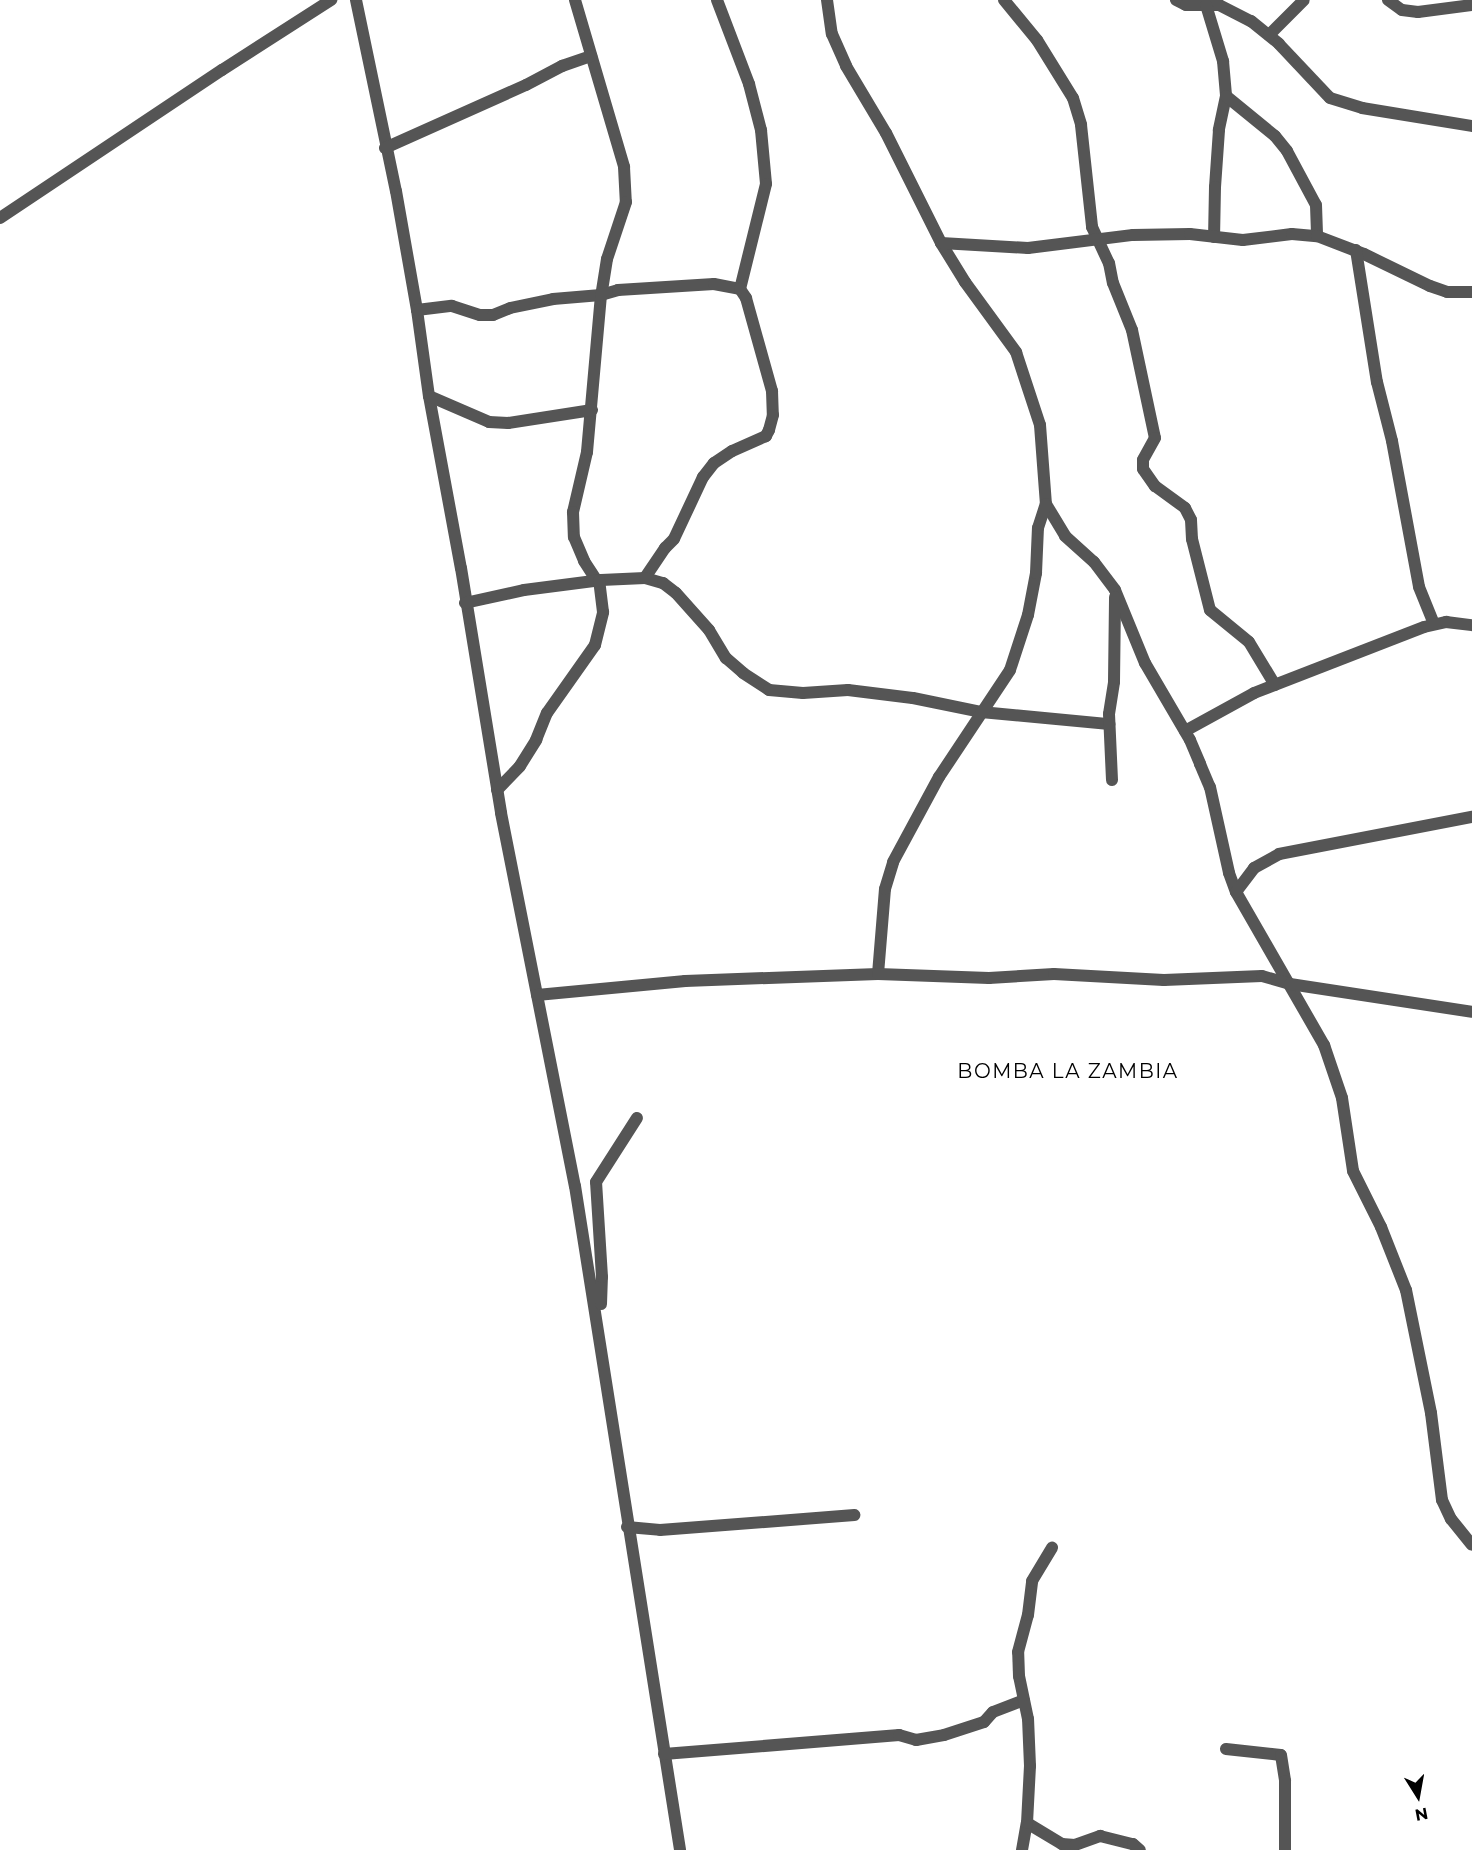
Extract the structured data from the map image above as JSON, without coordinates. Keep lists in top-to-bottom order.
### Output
{
  "districts": ["BOMBA LA ZAMBIA"],
  "north": "bottom"
}
